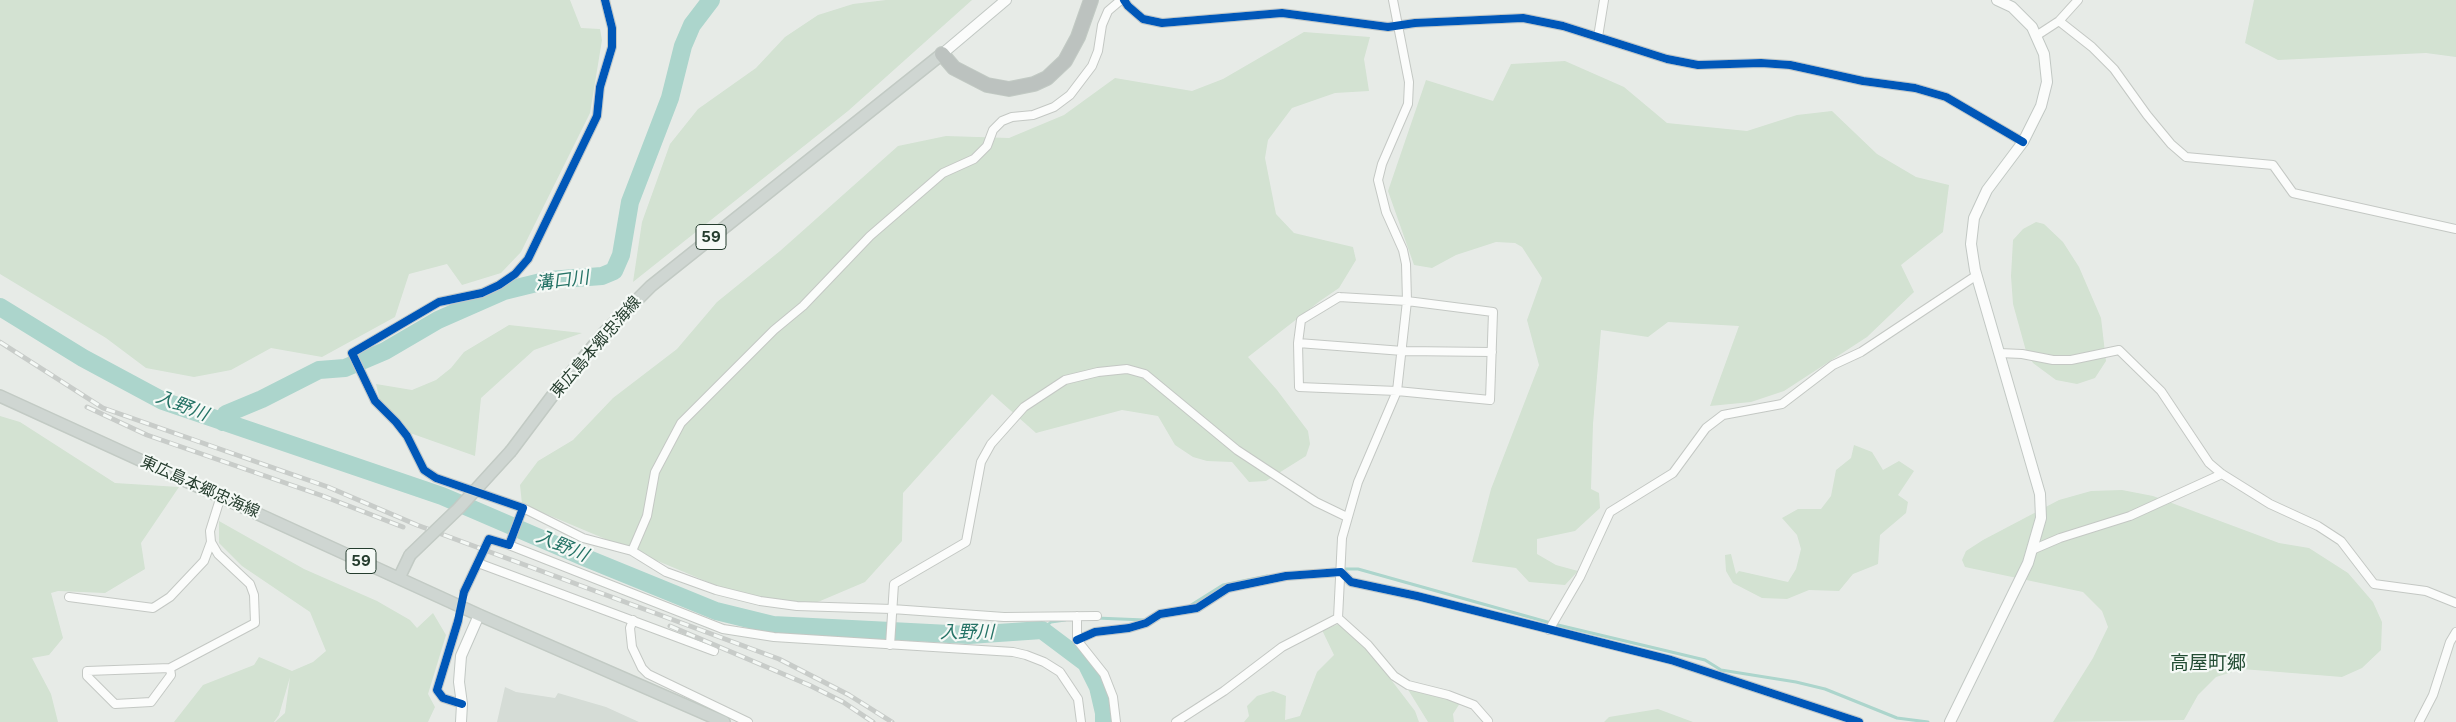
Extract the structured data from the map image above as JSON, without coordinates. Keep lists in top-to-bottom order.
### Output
{
  "streets": {
    "main road": ["59", "東広島本郷忠海線"]
  },
  "districts": ["高屋町郷"],
  "water": ["溝口川", "入野川"]
}
